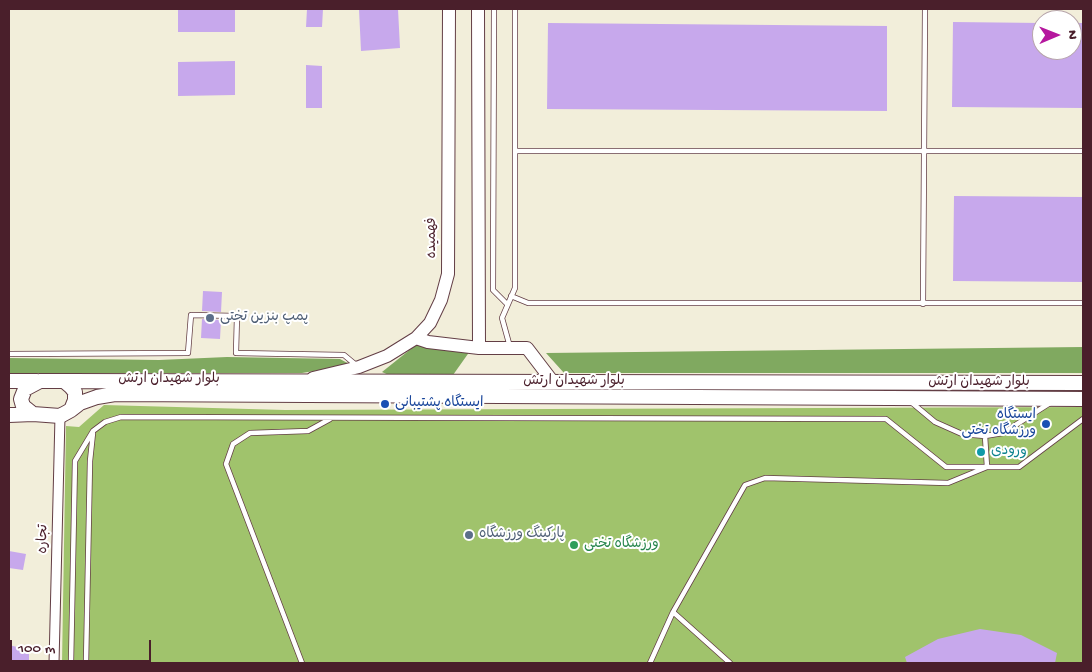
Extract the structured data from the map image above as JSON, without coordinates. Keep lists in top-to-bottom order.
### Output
{
  "streets": {
    "main road": ["فهمیده", "بلوار شهیدان ارتش"],
    "street": ["تجاره"]
  },
  "crossings": [
    ["فهمیده", "بلوار شهیدان ارتش"],
    ["بلوار شهیدان ارتش", "تجاره"]
  ],
  "places": [
    "پمپ بنزین تختی",
    "ایستگاه پشتیبانی",
    "ایستگاه ورزشگاه تختی",
    "ورودی",
    "پارکینگ ورزشگاه",
    "ورزشگاه تختی"
  ],
  "scale_bar": "100 m",
  "north": "right"
}
